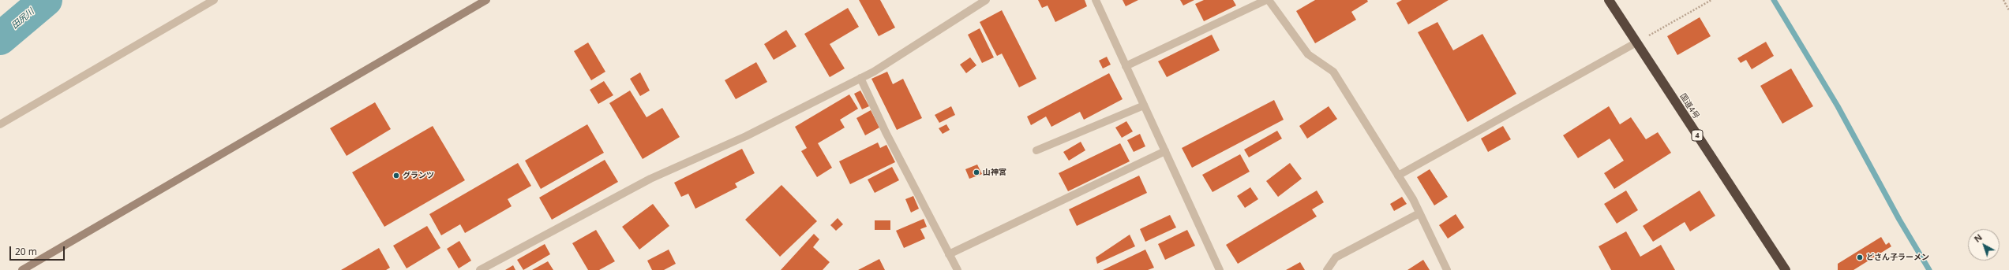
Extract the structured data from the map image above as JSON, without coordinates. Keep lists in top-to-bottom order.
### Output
{
  "streets": {
    "highway": ["国道4号", "4"]
  },
  "water": ["田尻川"],
  "places": ["山神宮", "グランツ", "どさん子ラーメン"],
  "scale_bar": "20 m",
  "north": "top left"
}
